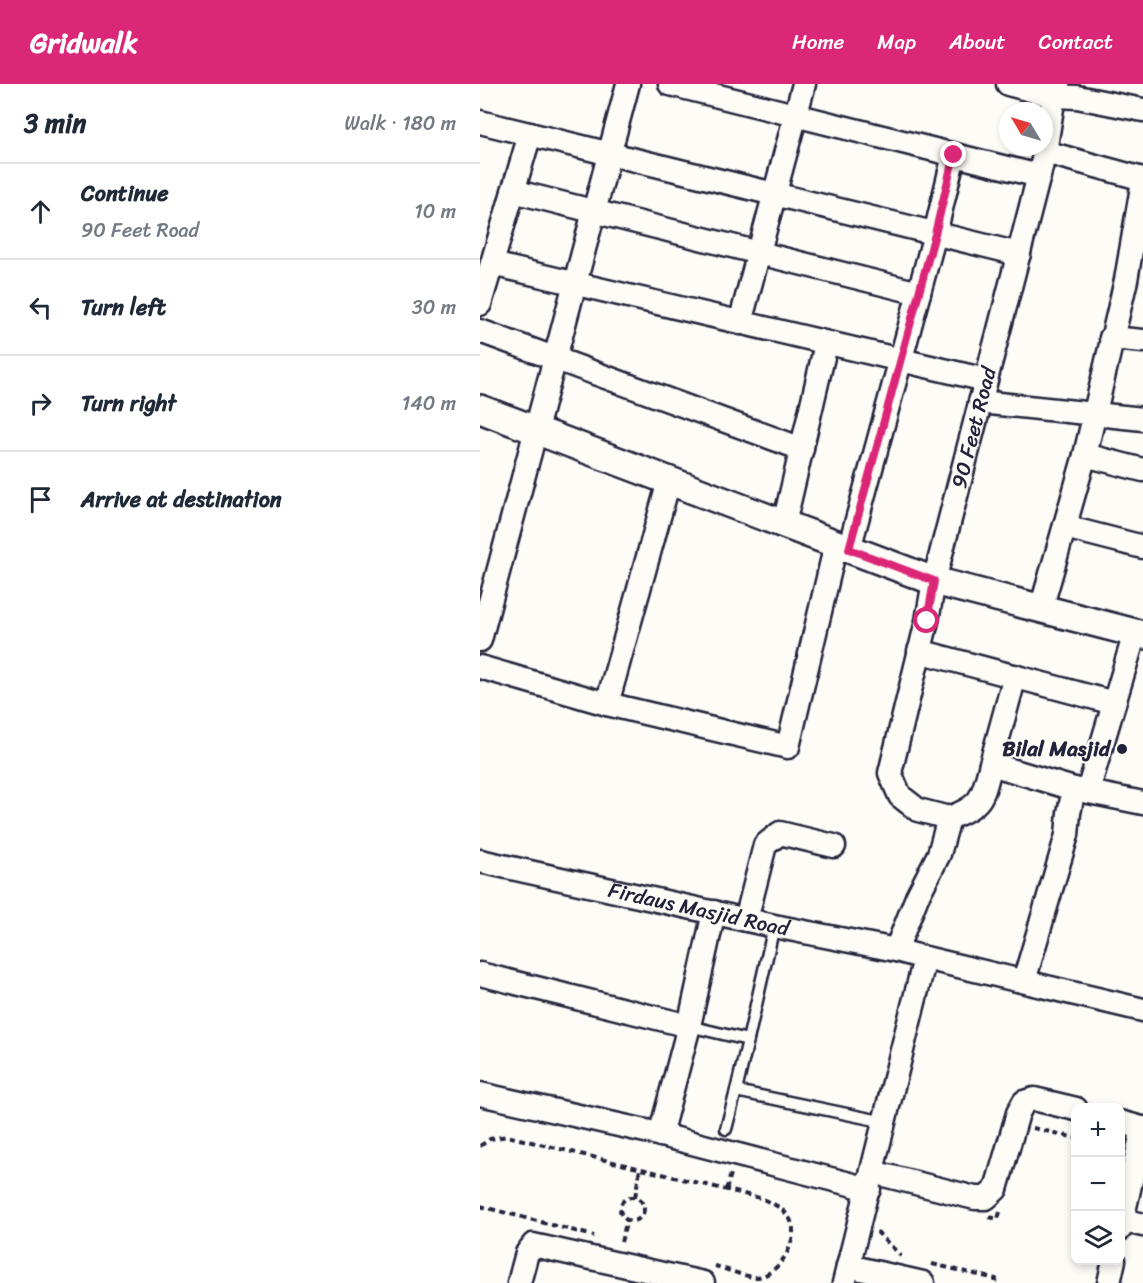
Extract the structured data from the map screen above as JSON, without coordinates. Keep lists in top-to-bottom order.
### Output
{
  "streets": {
    "street": ["90 Feet Road", "Firdaus Masjid Road"]
  },
  "places": ["Bilal Masjid"],
  "north": "top left",
  "page": {
    "header": "Gridwalk",
    "nav": [
      "Home",
      "Map",
      "About",
      "Contact"
    ],
    "heading": ["3 min", "Walk · 180 m"],
    "list": [
      ["Continue", "90 Feet Road", "10 m"],
      ["Turn left", "30 m"],
      ["Turn right", "140 m"],
      "Arrive at destination"
    ],
    "map_buttons": ["+", "−"]
  }
}
